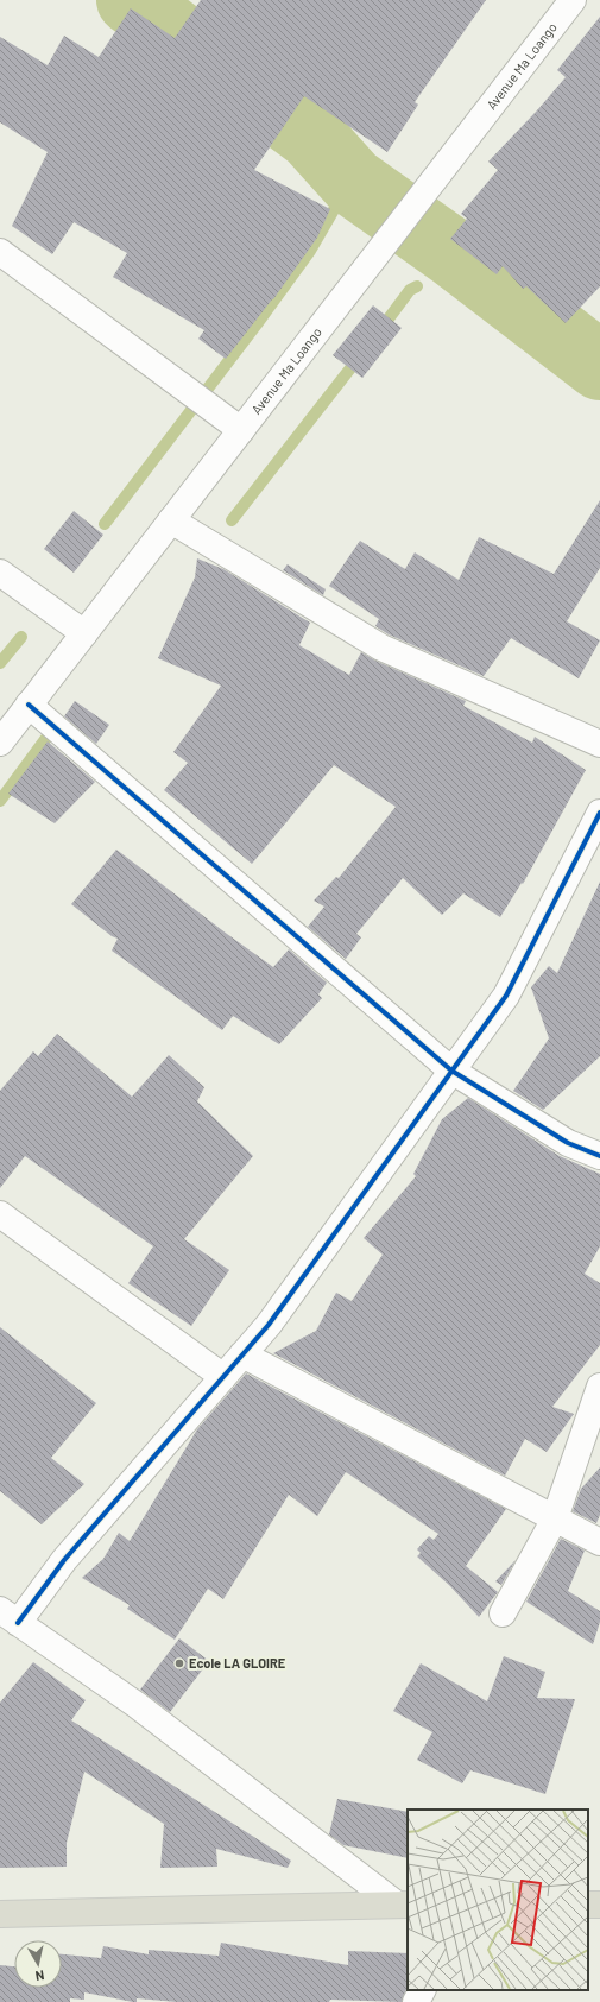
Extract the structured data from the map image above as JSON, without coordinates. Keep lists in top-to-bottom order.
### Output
{
  "streets": {
    "street": ["Avenue Ma Loango"]
  },
  "places": ["Ecole LA GLOIRE"],
  "north": "bottom"
}
